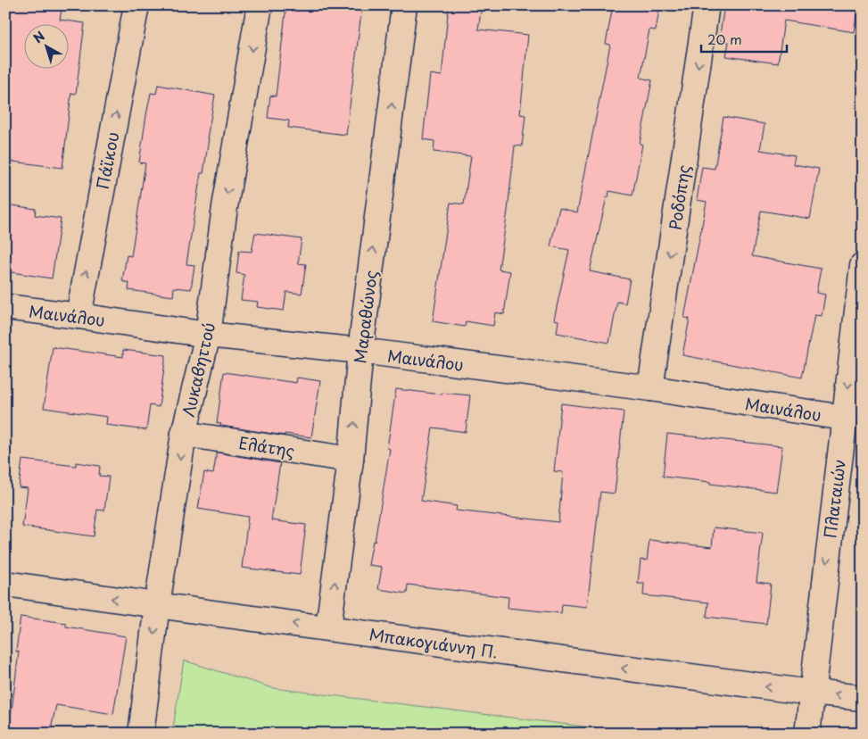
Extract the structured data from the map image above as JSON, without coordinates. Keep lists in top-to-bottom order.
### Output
{
  "streets": {
    "street": [
      "Πάϊκου",
      "Ροδόπης",
      "Μαινάλου",
      "Μαραθώνος",
      "Λυκαβηττού",
      "Ελάτης",
      "Πλαταιών",
      "Μπακογιάννη Π."
    ]
  },
  "crossings": [
    ["Πάϊκου", "Μαινάλου"],
    ["Ροδόπης", "Μαινάλου"],
    ["Μαινάλου", "Μαραθώνος"],
    ["Μαινάλου", "Λυκαβηττού"],
    ["Μαινάλου", "Πλαταιών"],
    ["Μαραθώνος", "Ελάτης"],
    ["Μαραθώνος", "Μπακογιάννη Π."],
    ["Λυκαβηττού", "Ελάτης"],
    ["Λυκαβηττού", "Μπακογιάννη Π."],
    ["Πλαταιών", "Μπακογιάννη Π."]
  ],
  "one_way": [
    "Πάϊκου",
    "Ροδόπης",
    "Μαραθώνος",
    "Λυκαβηττού",
    "Πλαταιών",
    "Μπακογιάννη Π."
  ],
  "scale_bar": "20 m",
  "north": "top left"
}
